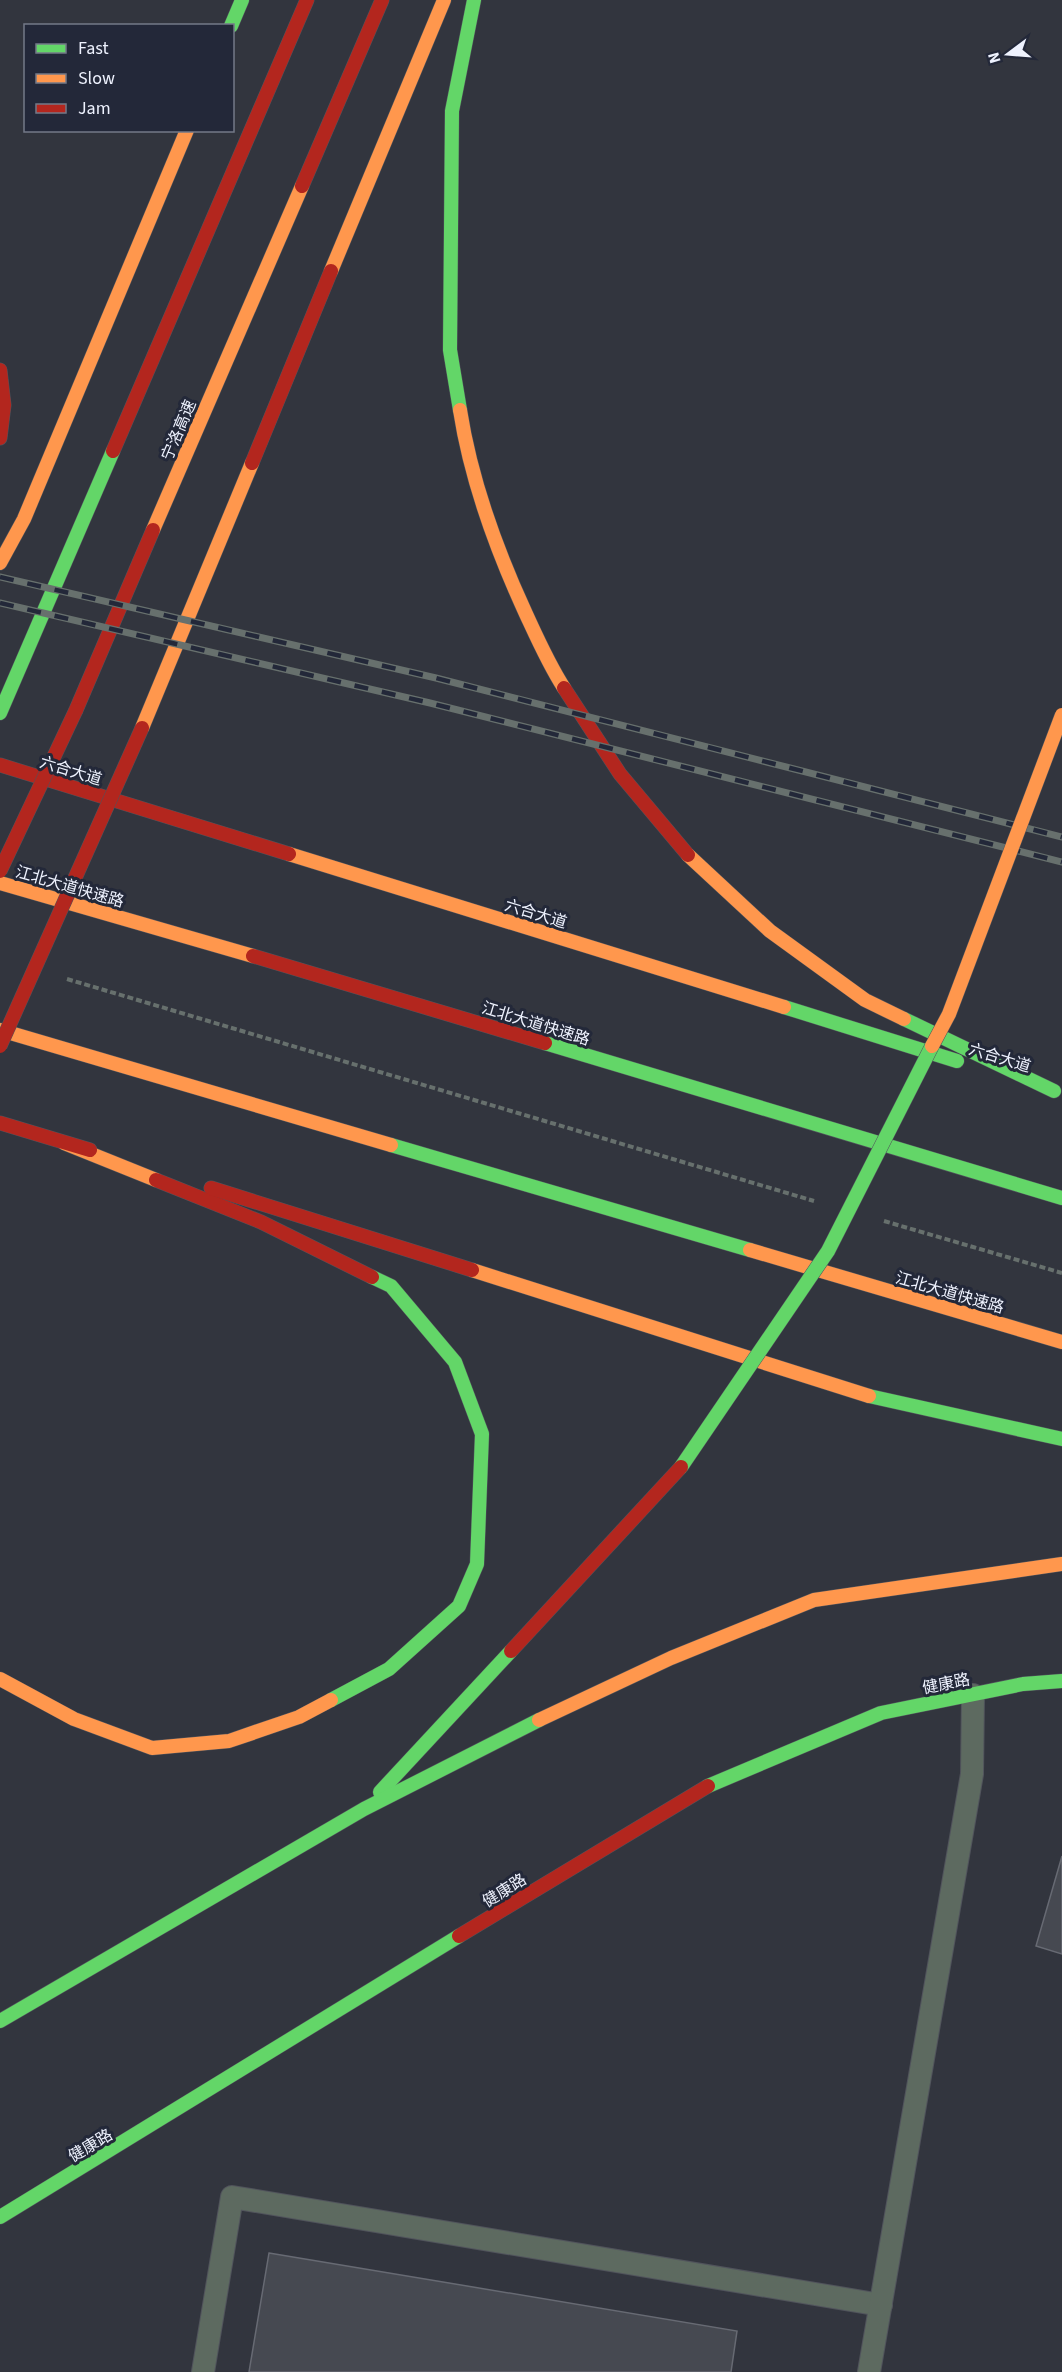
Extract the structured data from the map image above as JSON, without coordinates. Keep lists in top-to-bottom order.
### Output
{
  "streets": {
    "main road": [
      "宁洛高速",
      "六合大道",
      "江北大道快速路",
      "健康路"
    ]
  },
  "legend": ["Fast", "Slow", "Jam"],
  "north": "left"
}
